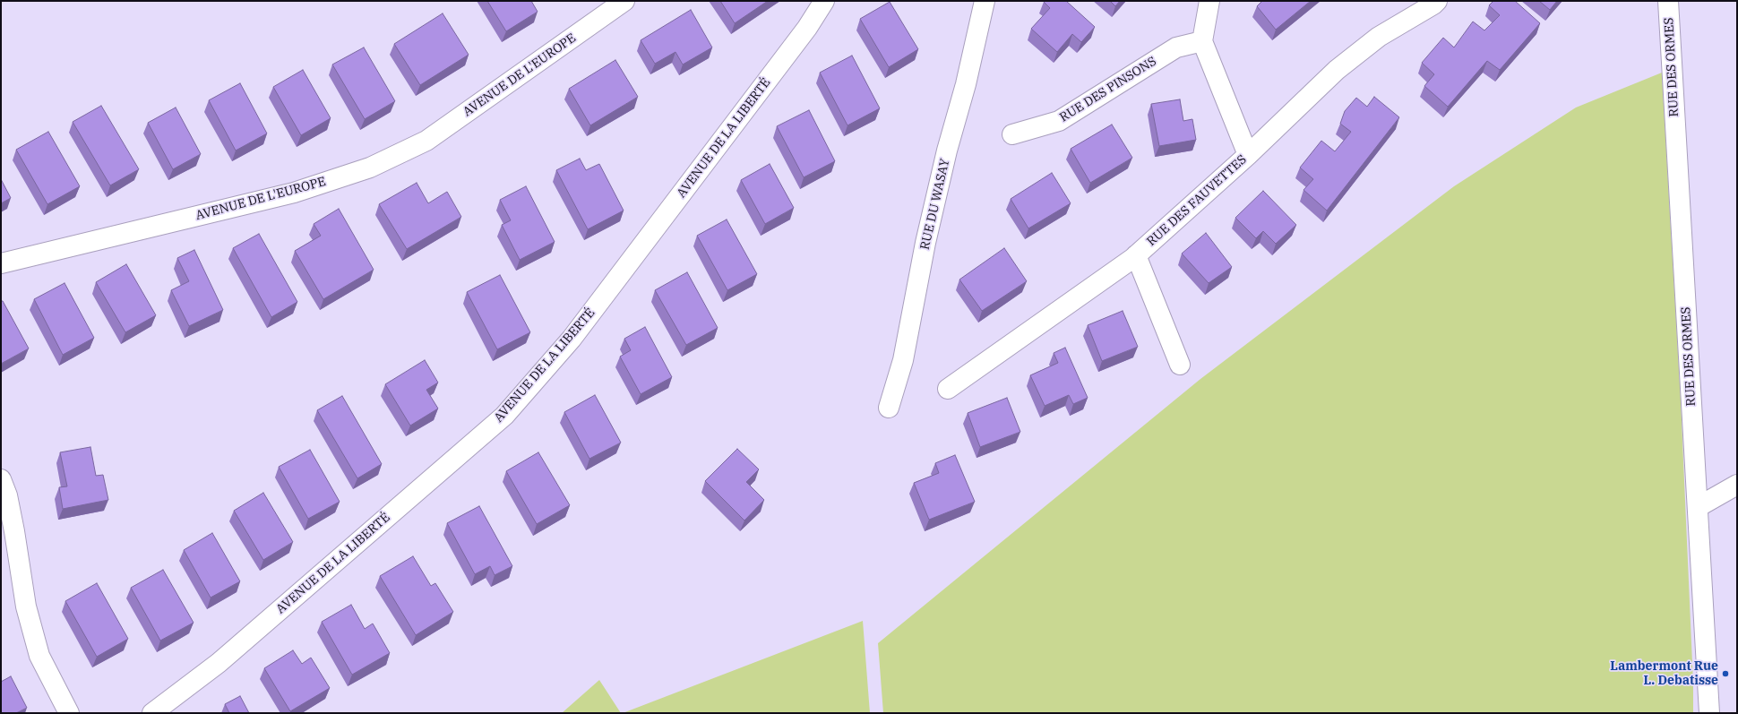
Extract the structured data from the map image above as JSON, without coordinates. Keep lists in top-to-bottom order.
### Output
{
  "streets": {
    "street": [
      "RUE DES ORMES",
      "AVENUE DE L'EUROPE",
      "RUE DES PINSONS",
      "AVENUE DE LA LIBERTÉ",
      "RUE DES FAUVETTES",
      "RUE DU WASAY"
    ]
  },
  "places": ["Lambermont Rue L. Debatisse"]
}
